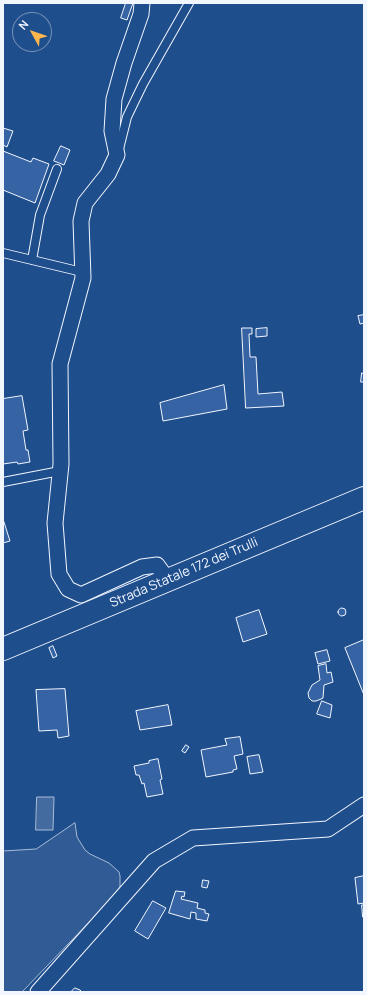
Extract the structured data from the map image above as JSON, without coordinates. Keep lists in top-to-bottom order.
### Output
{
  "streets": {
    "main road": ["Strada Statale 172 dei Trulli"]
  },
  "north": "top left"
}
